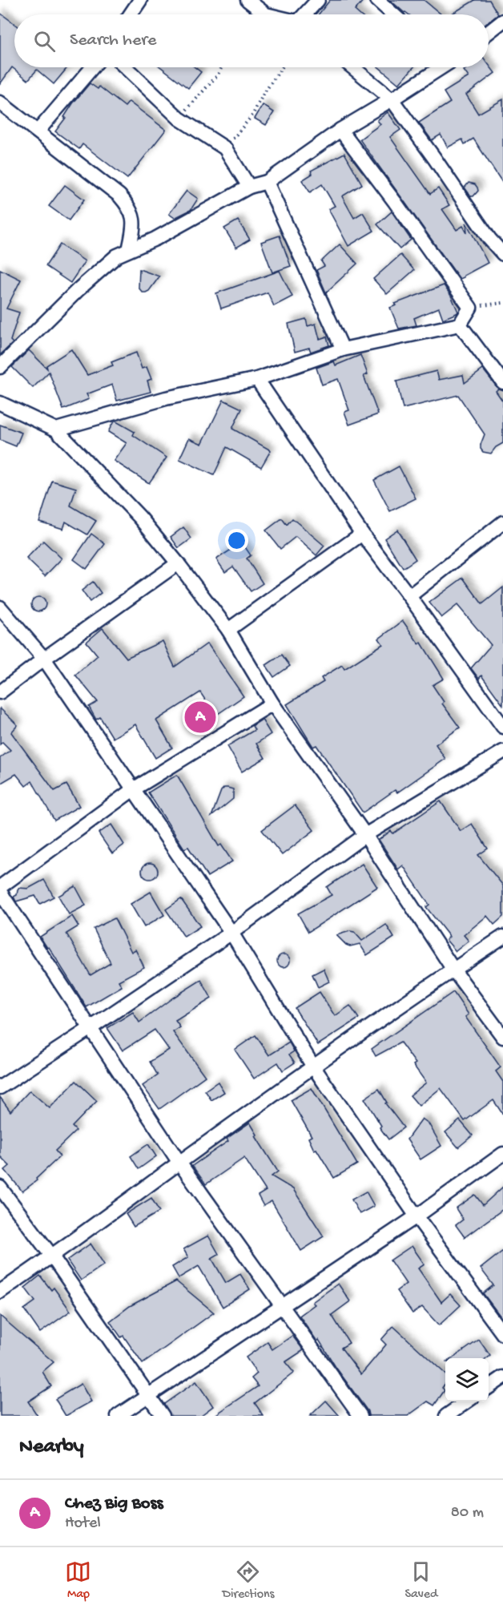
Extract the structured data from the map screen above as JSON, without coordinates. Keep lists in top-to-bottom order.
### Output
{
  "page": {
    "search": "Search here",
    "pins": "A",
    "heading": "Nearby",
    "list": [
      {
        "mark": "A",
        "name": "Chez Big Boss",
        "note": "Hotel",
        "value": "80 m"
      }
    ],
    "nav": ["Map", "Directions", "Saved"]
  }
}
